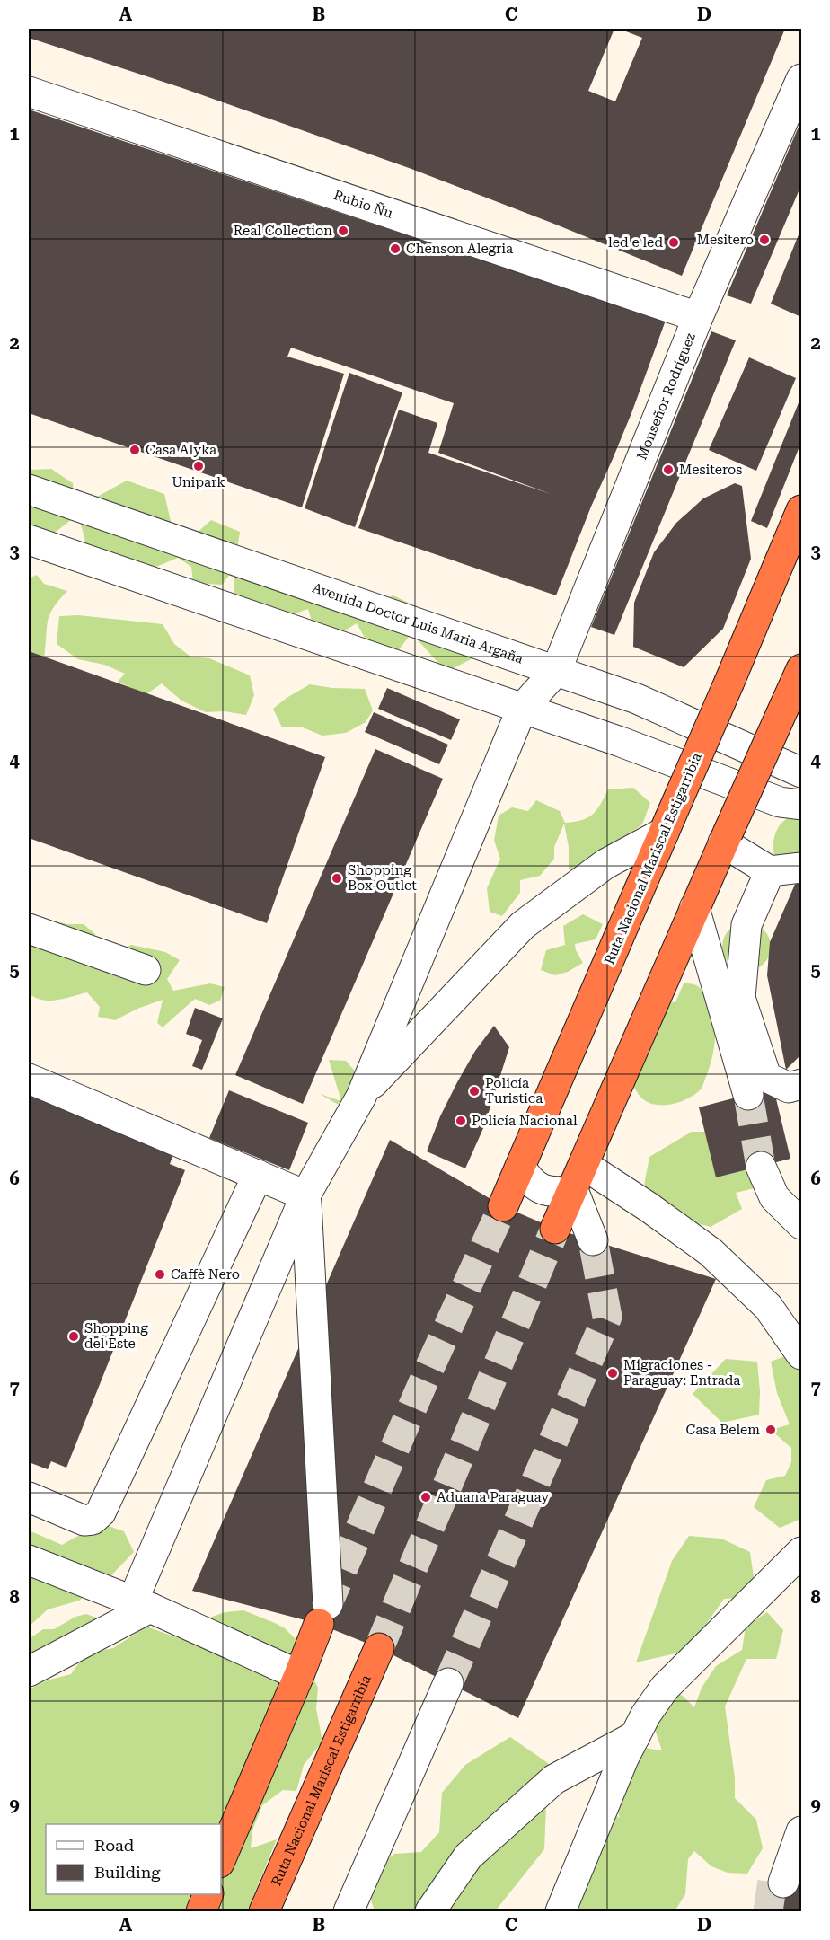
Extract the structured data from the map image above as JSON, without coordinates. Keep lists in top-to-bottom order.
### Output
{
  "streets": {
    "highway": ["Ruta Nacional Mariscal Estigarribia"],
    "street": ["Rubio Ñu", "Monseñor Rodríguez", "Avenida Doctor Luis Maria Argaña"]
  },
  "crossings": [
    ["Rubio Ñu", "Monseñor Rodríguez"],
    ["Monseñor Rodríguez", "Avenida Doctor Luis Maria Argaña"]
  ],
  "places": [
    "Real Collection",
    "Mesitero",
    "led e led",
    "Chenson Alegria",
    "Casa Alyka",
    "Unipark",
    "Mesiteros",
    "Shopping Box Outlet",
    "Policía Turistica",
    "Policía Nacional",
    "Caffè Nero",
    "Shopping del Este",
    "Migraciones - Paraguay: Entrada",
    "Casa Belem",
    "Aduana Paraguay"
  ],
  "legend": ["Road", "Building"],
  "grid": {
    "columns": [
      "A",
      "B",
      "C",
      "D"
    ],
    "rows": [
      "1",
      "2",
      "3",
      "4",
      "5",
      "6",
      "7",
      "8",
      "9"
    ]
  }
}
